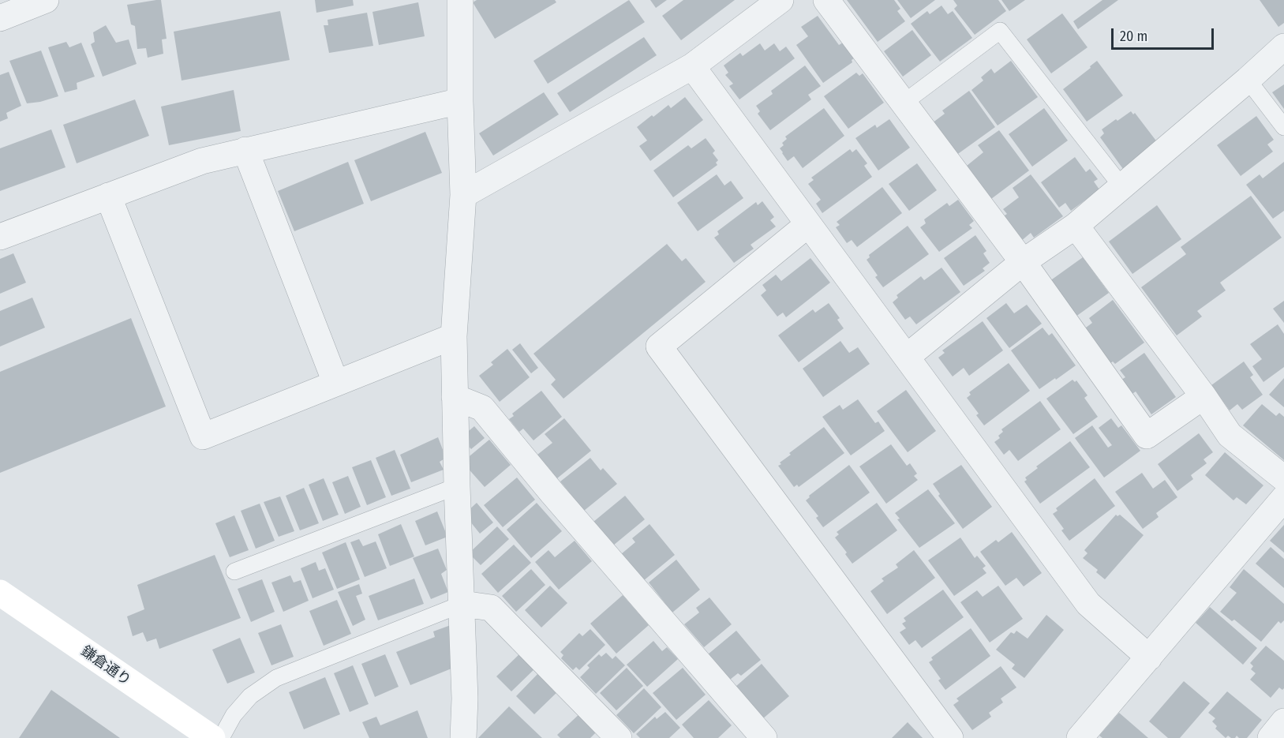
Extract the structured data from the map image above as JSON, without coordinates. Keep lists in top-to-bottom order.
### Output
{
  "streets": {
    "street": ["鎌倉通り"]
  },
  "scale_bar": "20 m"
}
